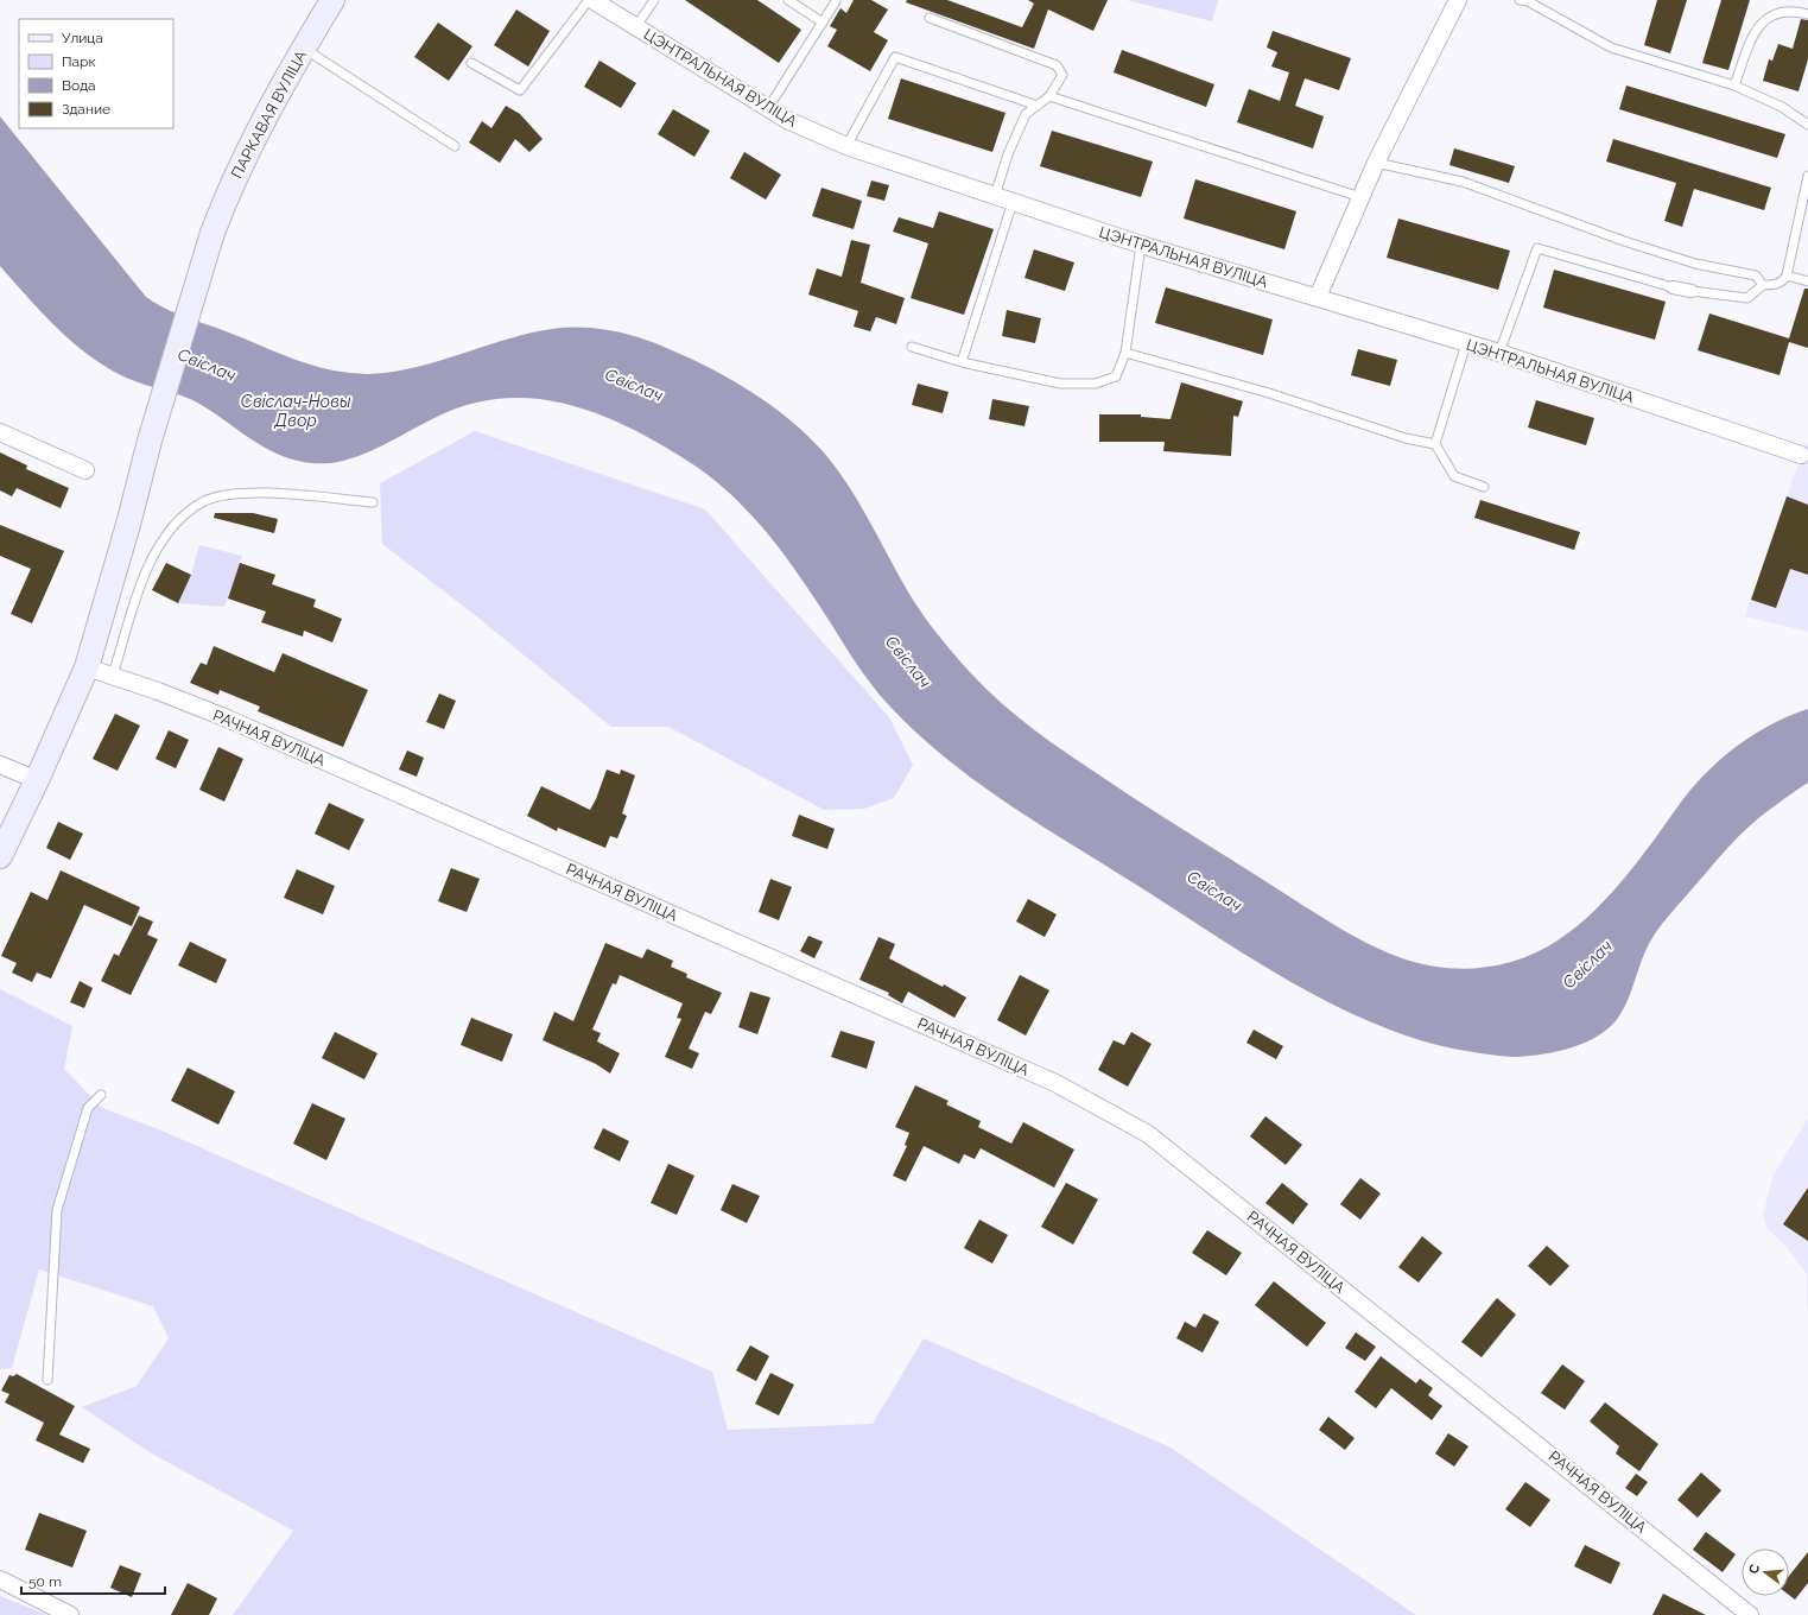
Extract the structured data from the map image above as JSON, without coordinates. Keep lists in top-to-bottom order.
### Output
{
  "streets": {
    "main road": ["ПАРКАВАЯ ВУЛІЦА"],
    "street": ["ЦЭНТРАЛЬНАЯ ВУЛІЦА", "РАЧНАЯ ВУЛІЦА"]
  },
  "crossings": [
    ["ПАРКАВАЯ ВУЛІЦА", "РАЧНАЯ ВУЛІЦА"]
  ],
  "water": ["Свіслач", "Свіслач-Новы Двор"],
  "legend": [
    "Улица",
    "Парк",
    "Вода",
    "Здание"
  ],
  "scale_bar": "50 m",
  "north": "left"
}
